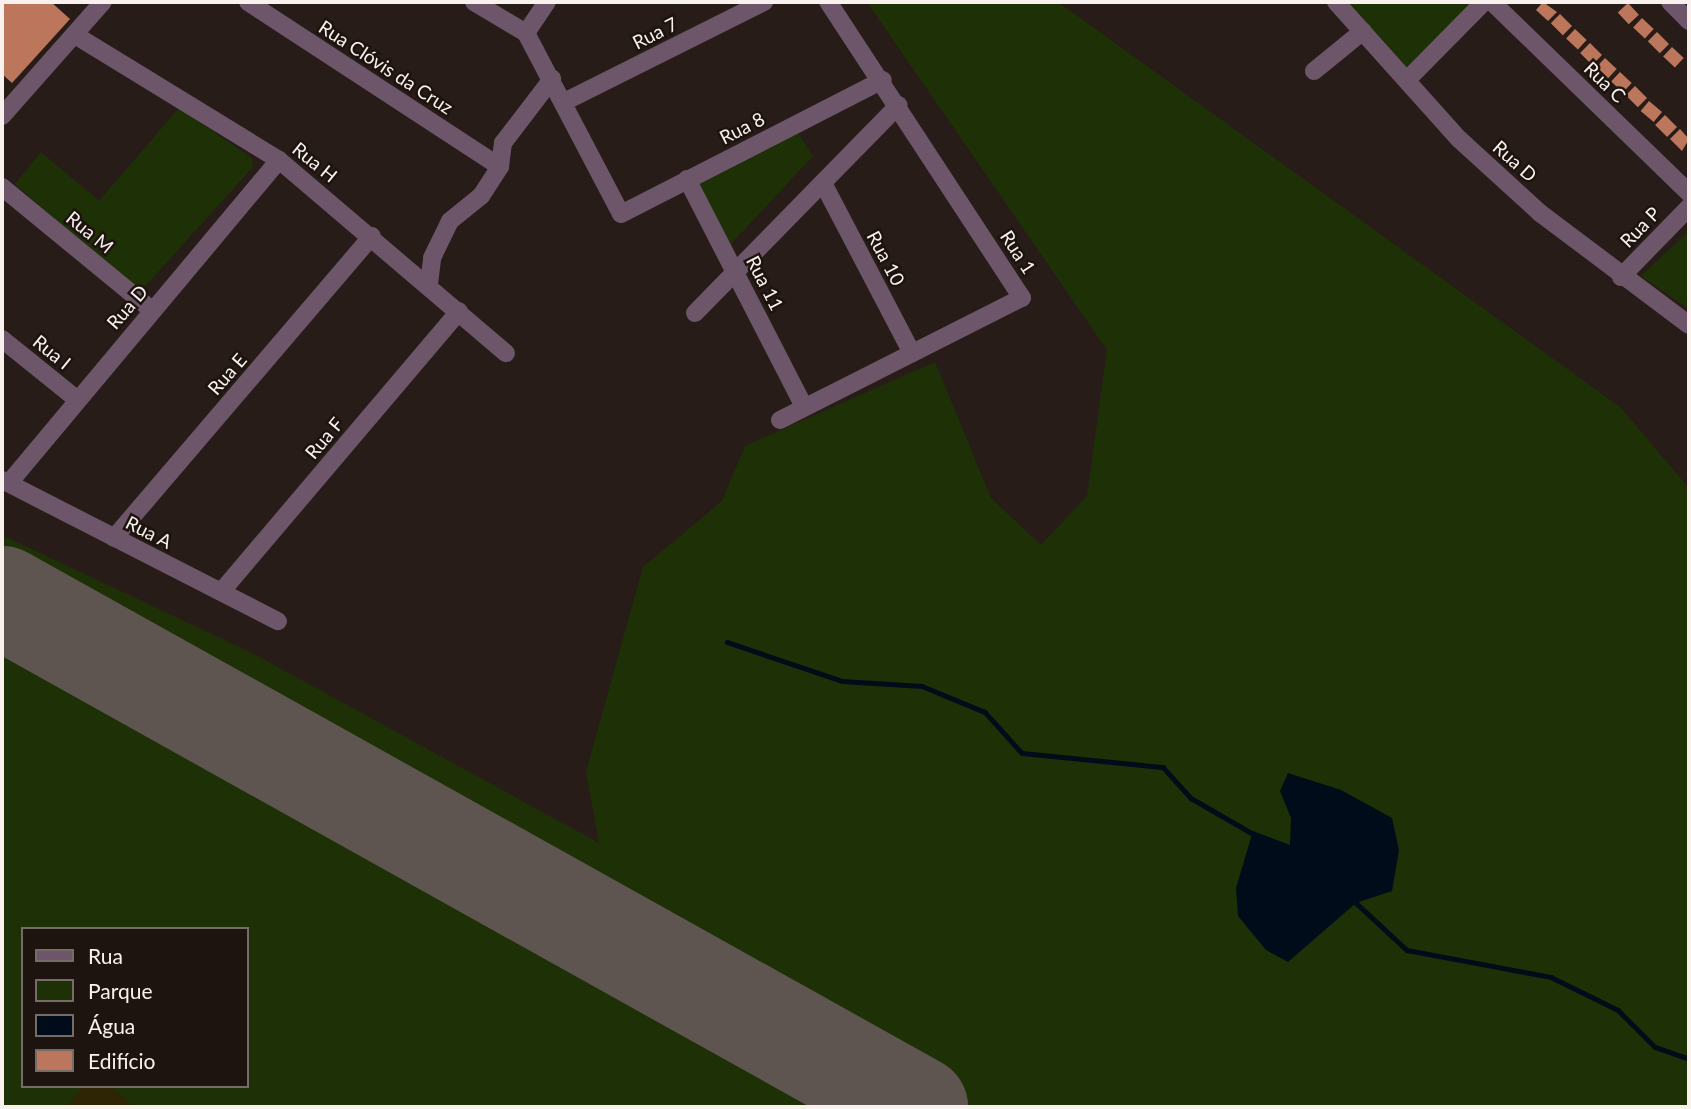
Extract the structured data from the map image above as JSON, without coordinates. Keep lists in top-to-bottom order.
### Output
{
  "streets": {
    "street": [
      "Rua 7",
      "Rua Clóvis da Cruz",
      "Rua C",
      "Rua 8",
      "Rua D",
      "Rua H",
      "Rua P",
      "Rua M",
      "Rua 1",
      "Rua 10",
      "Rua 11",
      "Rua I",
      "Rua E",
      "Rua F",
      "Rua A"
    ]
  },
  "crossings": [
    ["Rua 7", "Rua 8"],
    ["Rua 8", "Rua 1"],
    ["Rua 8", "Rua 11"],
    ["Rua D", "Rua H"],
    ["Rua D", "Rua P"],
    ["Rua D", "Rua M"],
    ["Rua D", "Rua I"],
    ["Rua D", "Rua A"],
    ["Rua H", "Rua E"],
    ["Rua H", "Rua F"],
    ["Rua 1", "Rua 10"],
    ["Rua 1", "Rua 11"],
    ["Rua E", "Rua A"],
    ["Rua F", "Rua A"]
  ],
  "legend": [
    "Rua",
    "Parque",
    "Água",
    "Edifício"
  ]
}
